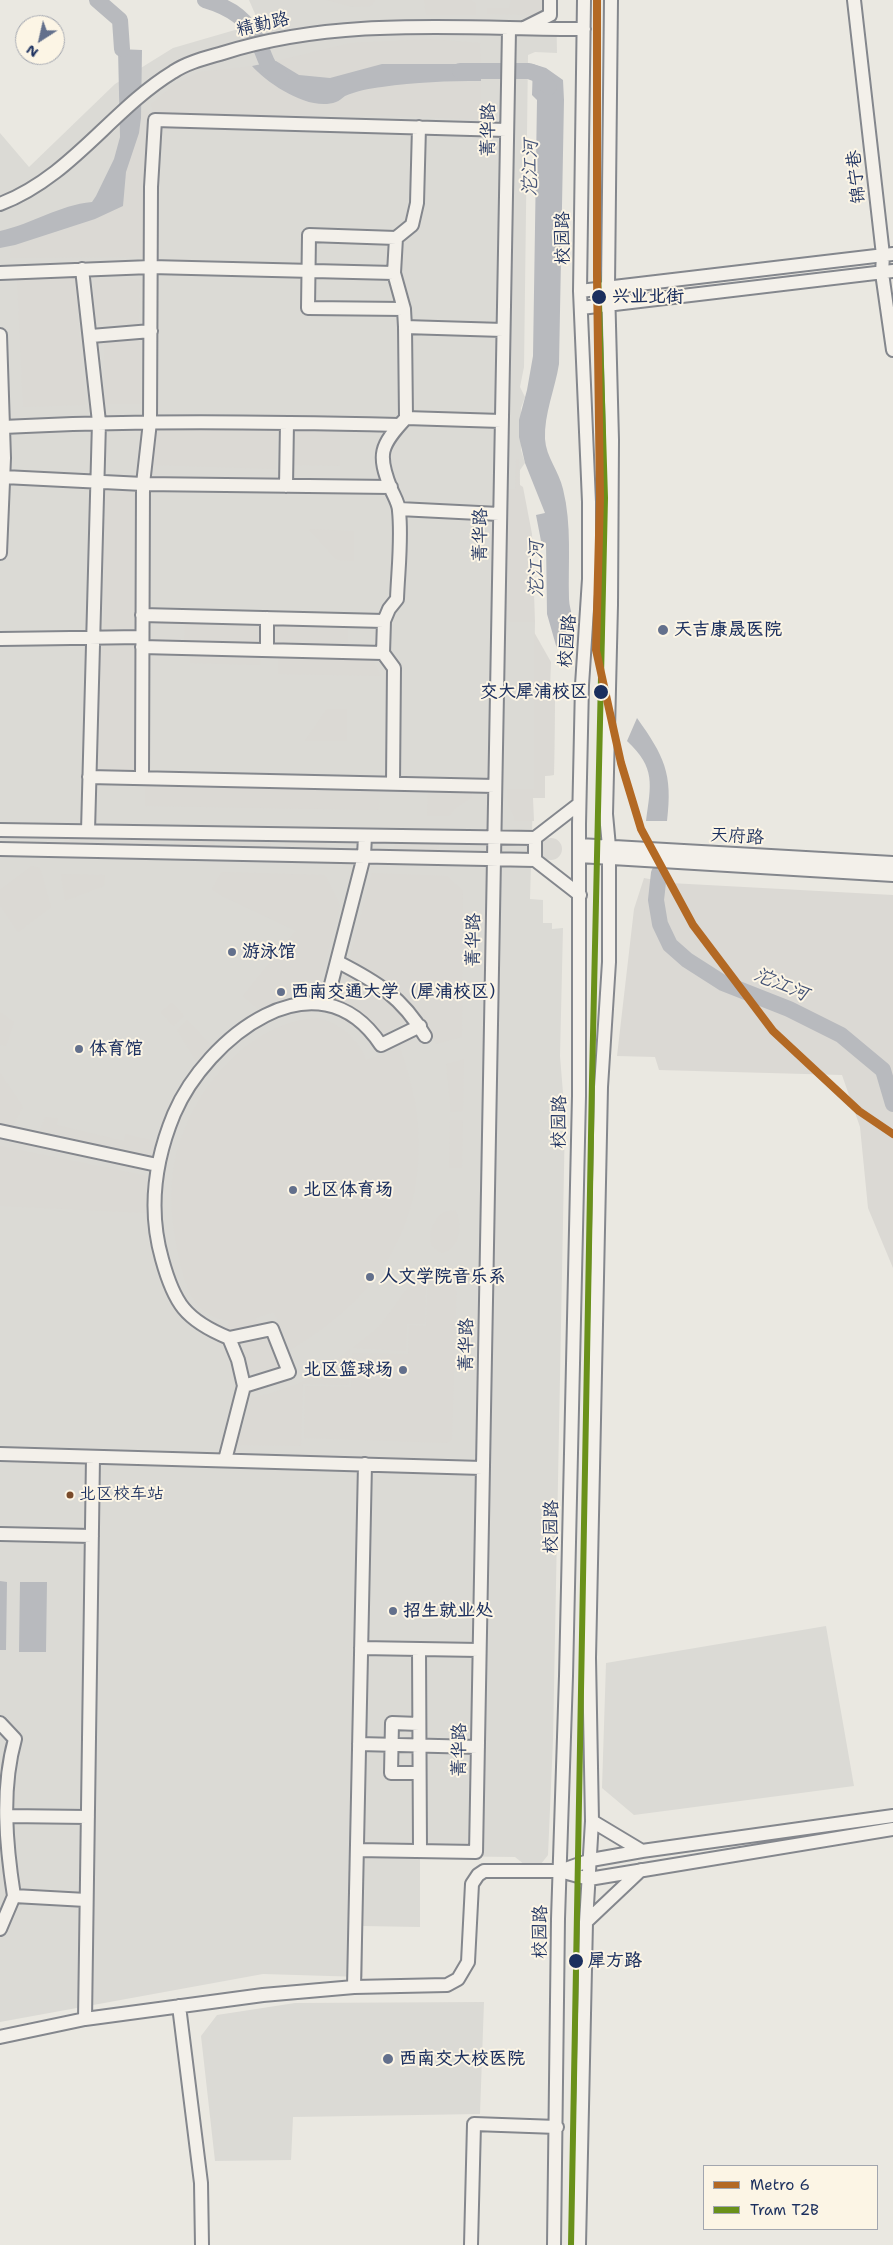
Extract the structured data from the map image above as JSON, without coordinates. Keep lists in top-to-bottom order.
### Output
{
  "streets": {
    "street": [
      "精勤路",
      "菁华路",
      "锦宁巷",
      "校园路",
      "天府路"
    ]
  },
  "crossings": [
    ["精勤路", "菁华路"],
    ["精勤路", "校园路"],
    ["校园路", "天府路"]
  ],
  "water": ["沱江河"],
  "places": [
    "兴业北街",
    "天吉康晟医院",
    "交大犀浦校区",
    "游泳馆",
    "西南交通大学（犀浦校区）",
    "体育馆",
    "北区体育场",
    "人文学院音乐系",
    "北区篮球场",
    "北区校车站",
    "招生就业处",
    "犀方路",
    "西南交大校医院"
  ],
  "lines": ["metro line 6", "tram line T2B"],
  "legend": ["Metro 6", "Tram T2B"],
  "north": "bottom left"
}
